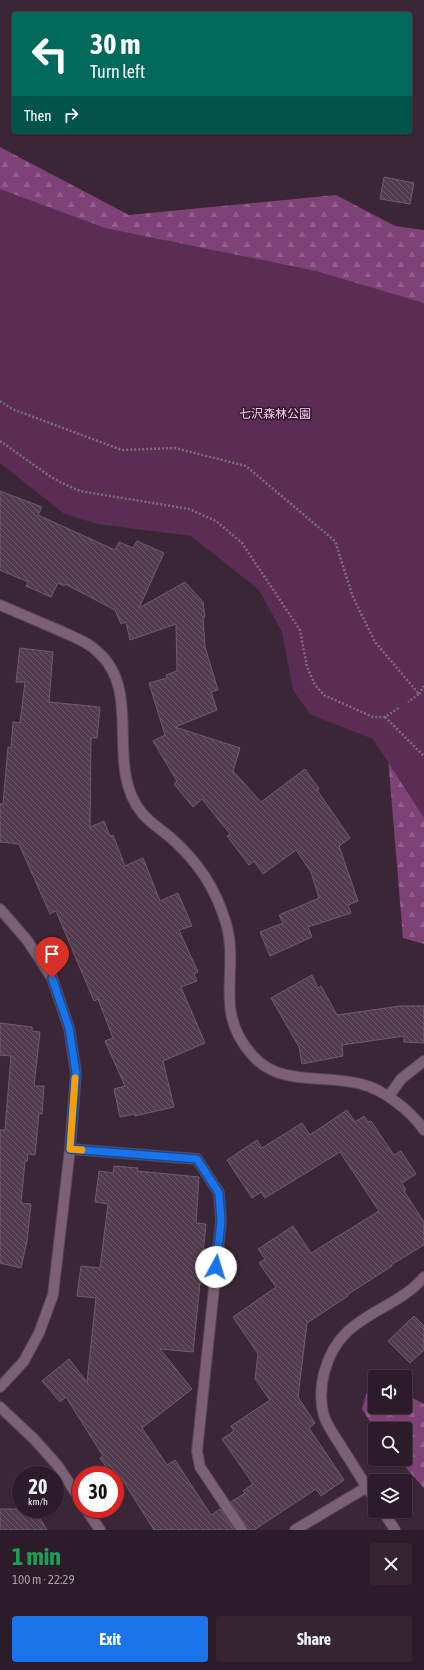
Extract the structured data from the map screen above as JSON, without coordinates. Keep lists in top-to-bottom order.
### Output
{
  "parks": ["七沢森林公園"],
  "page": {
    "turn": ["30 m", "Turn left"],
    "then": "Then",
    "speed": "20 km/h",
    "limit": "30",
    "heading": ["1 min", "100 m · 22:29"],
    "buttons": ["Exit", "Share"]
  }
}
